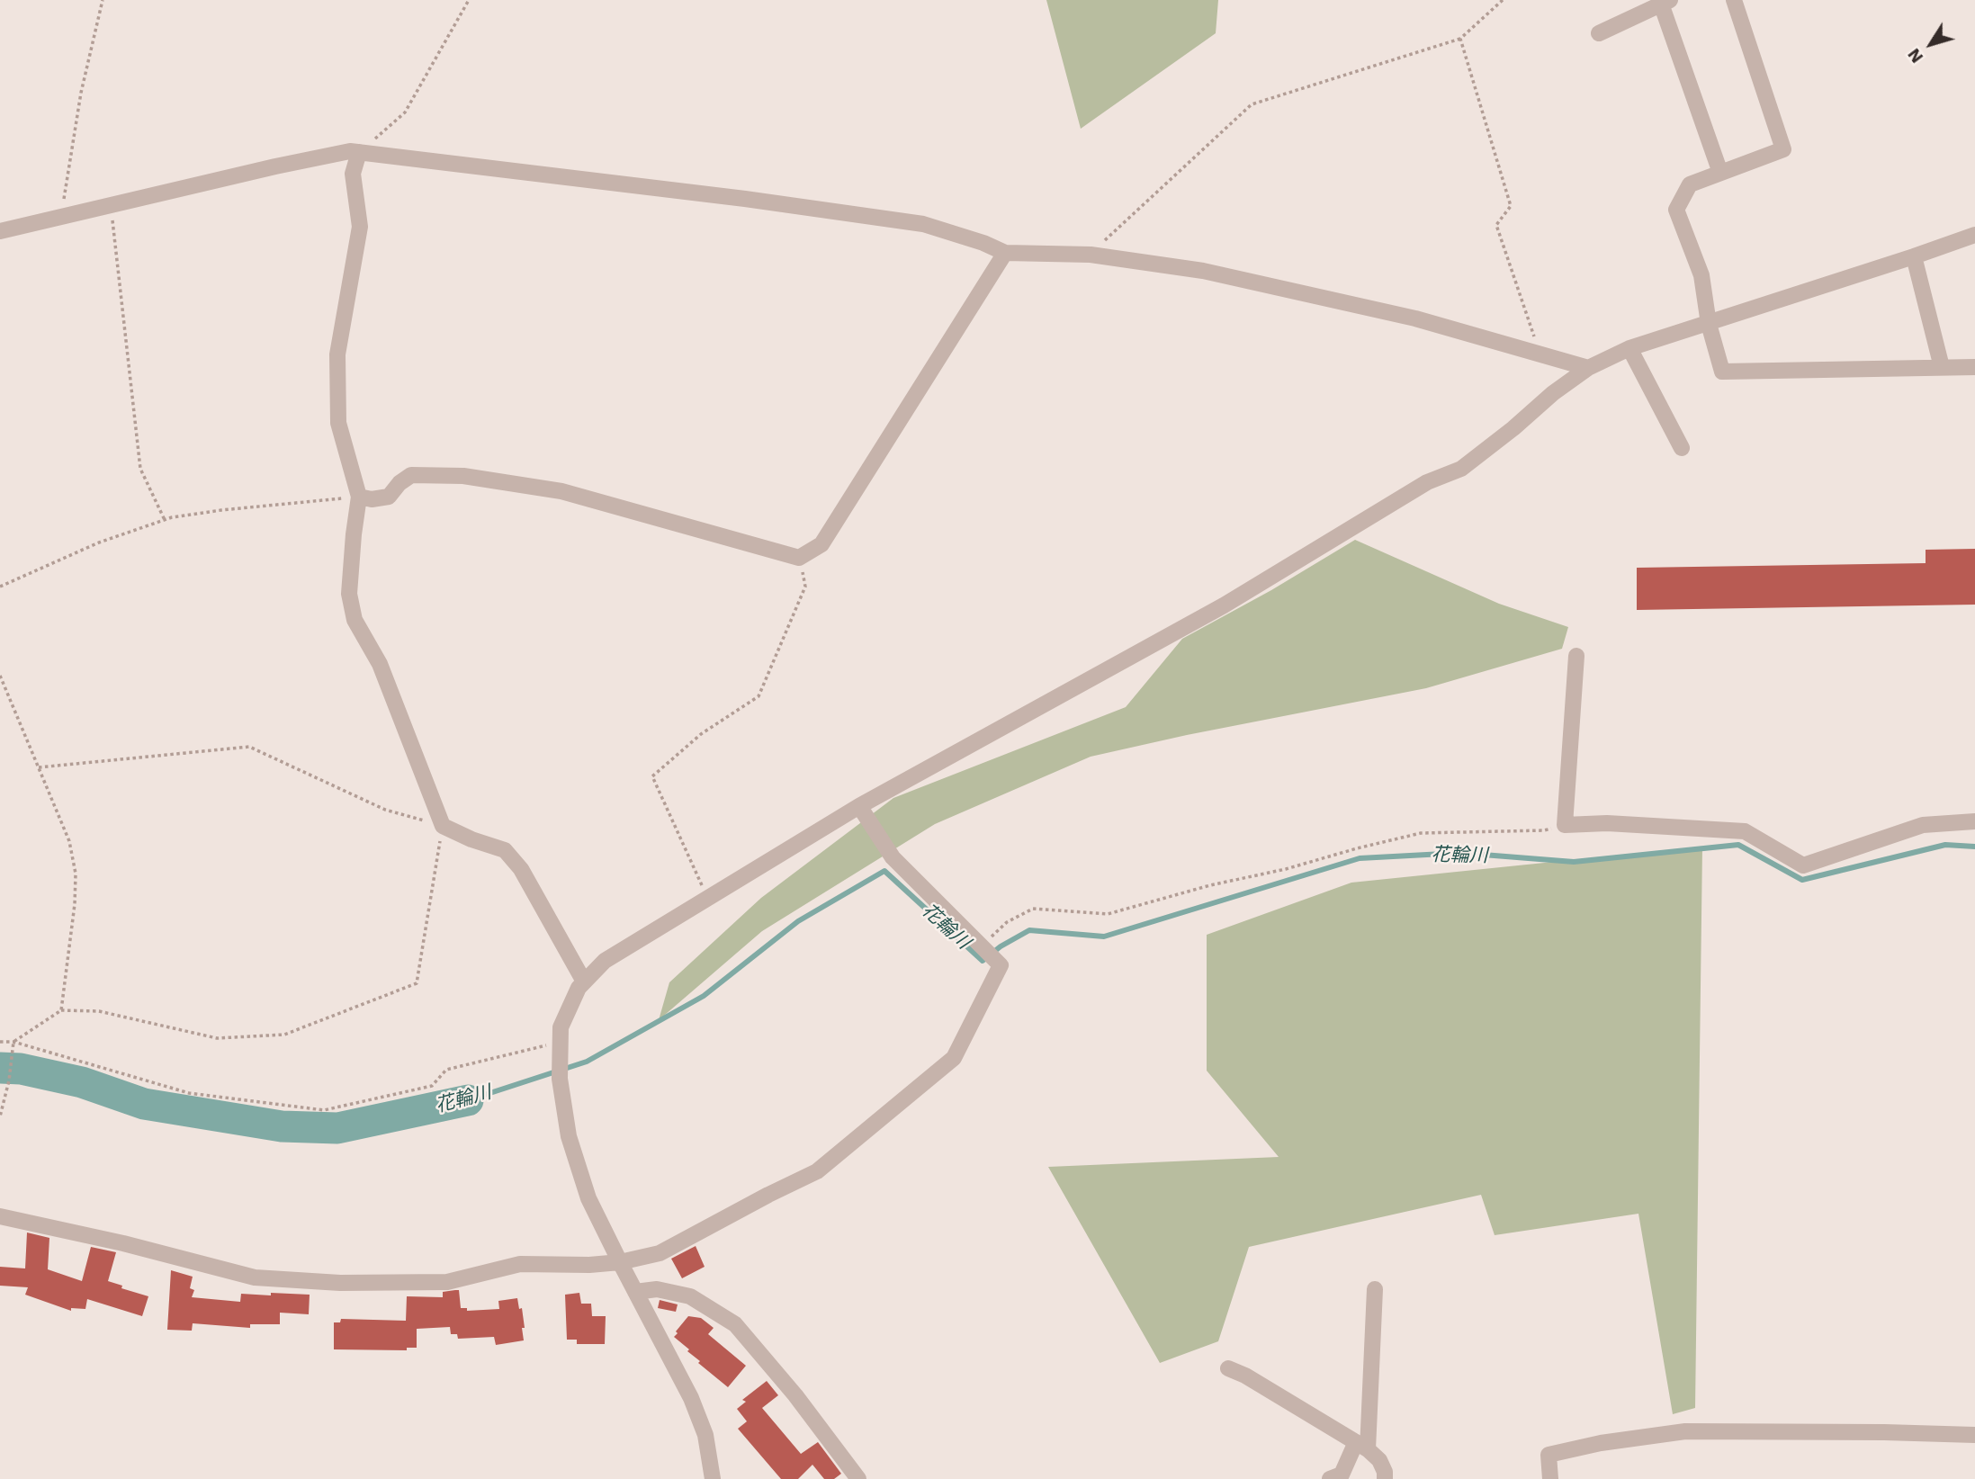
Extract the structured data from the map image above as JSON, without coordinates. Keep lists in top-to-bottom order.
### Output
{
  "water": ["花輪川"],
  "north": "bottom left"
}
